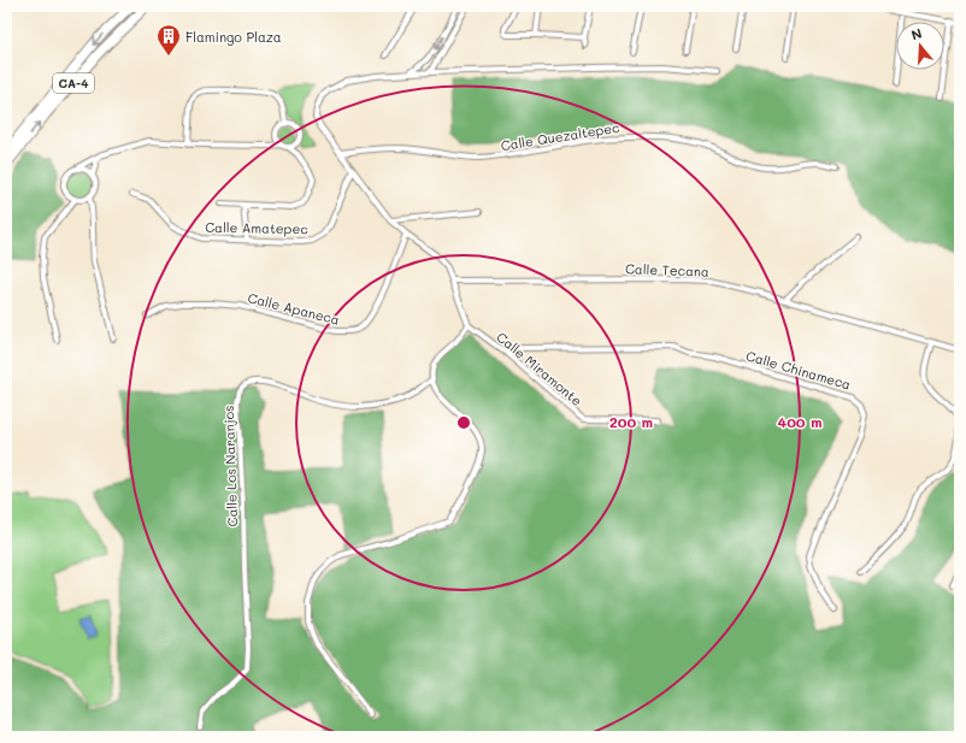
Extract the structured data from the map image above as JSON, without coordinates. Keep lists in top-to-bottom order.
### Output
{
  "streets": {
    "highway": ["CA-4"],
    "street": [
      "Calle Quezaltepec",
      "Calle Amatepec",
      "Calle Tecana",
      "Calle Apaneca",
      "Calle Miramonte",
      "Calle Chinameca",
      "Calle Los Naranjos"
    ]
  },
  "crossings": [
    ["Calle Miramonte", "Calle Chinameca"]
  ],
  "places": {
    "building": ["Flamingo Plaza"]
  },
  "north": "top",
  "rings": ["200 m", "400 m"]
}
